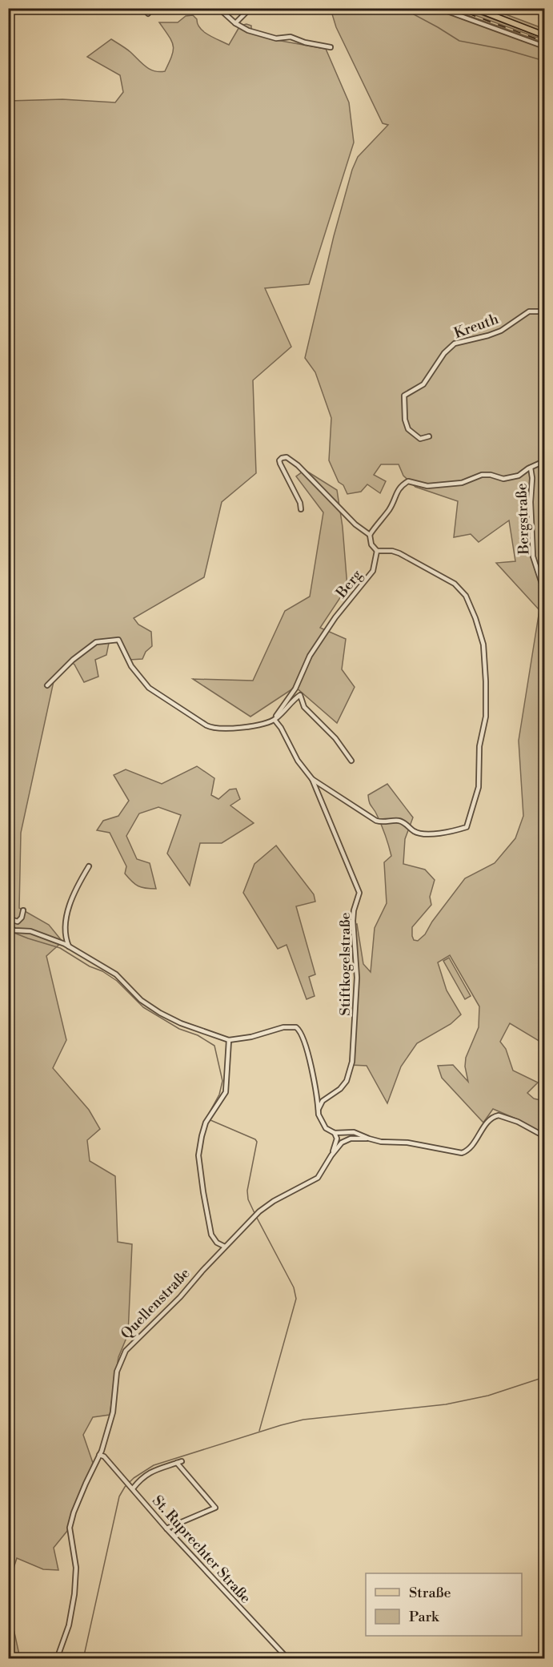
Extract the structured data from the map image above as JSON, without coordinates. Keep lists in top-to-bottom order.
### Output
{
  "streets": {
    "street": [
      "Kreuth",
      "Bergstraße",
      "Berg",
      "Stiftkogelstraße",
      "Quellenstraße",
      "St. Ruprechter Straße"
    ]
  },
  "crossings": [
    ["Berg", "Stiftkogelstraße"],
    ["Quellenstraße", "St. Ruprechter Straße"]
  ],
  "legend": ["Straße", "Park"]
}
